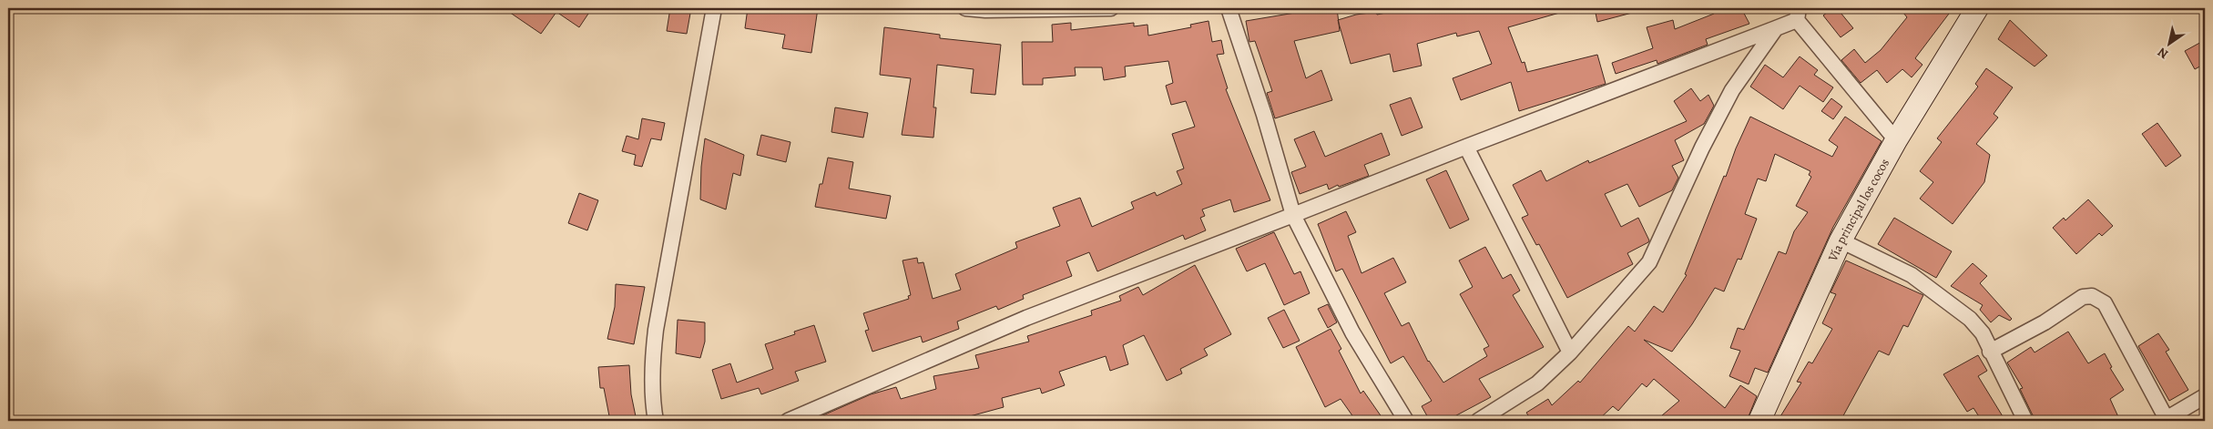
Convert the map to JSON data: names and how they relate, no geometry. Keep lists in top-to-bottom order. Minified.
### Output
{"streets":{"street":["Vía principal los cocos"]},"north":"bottom left"}
